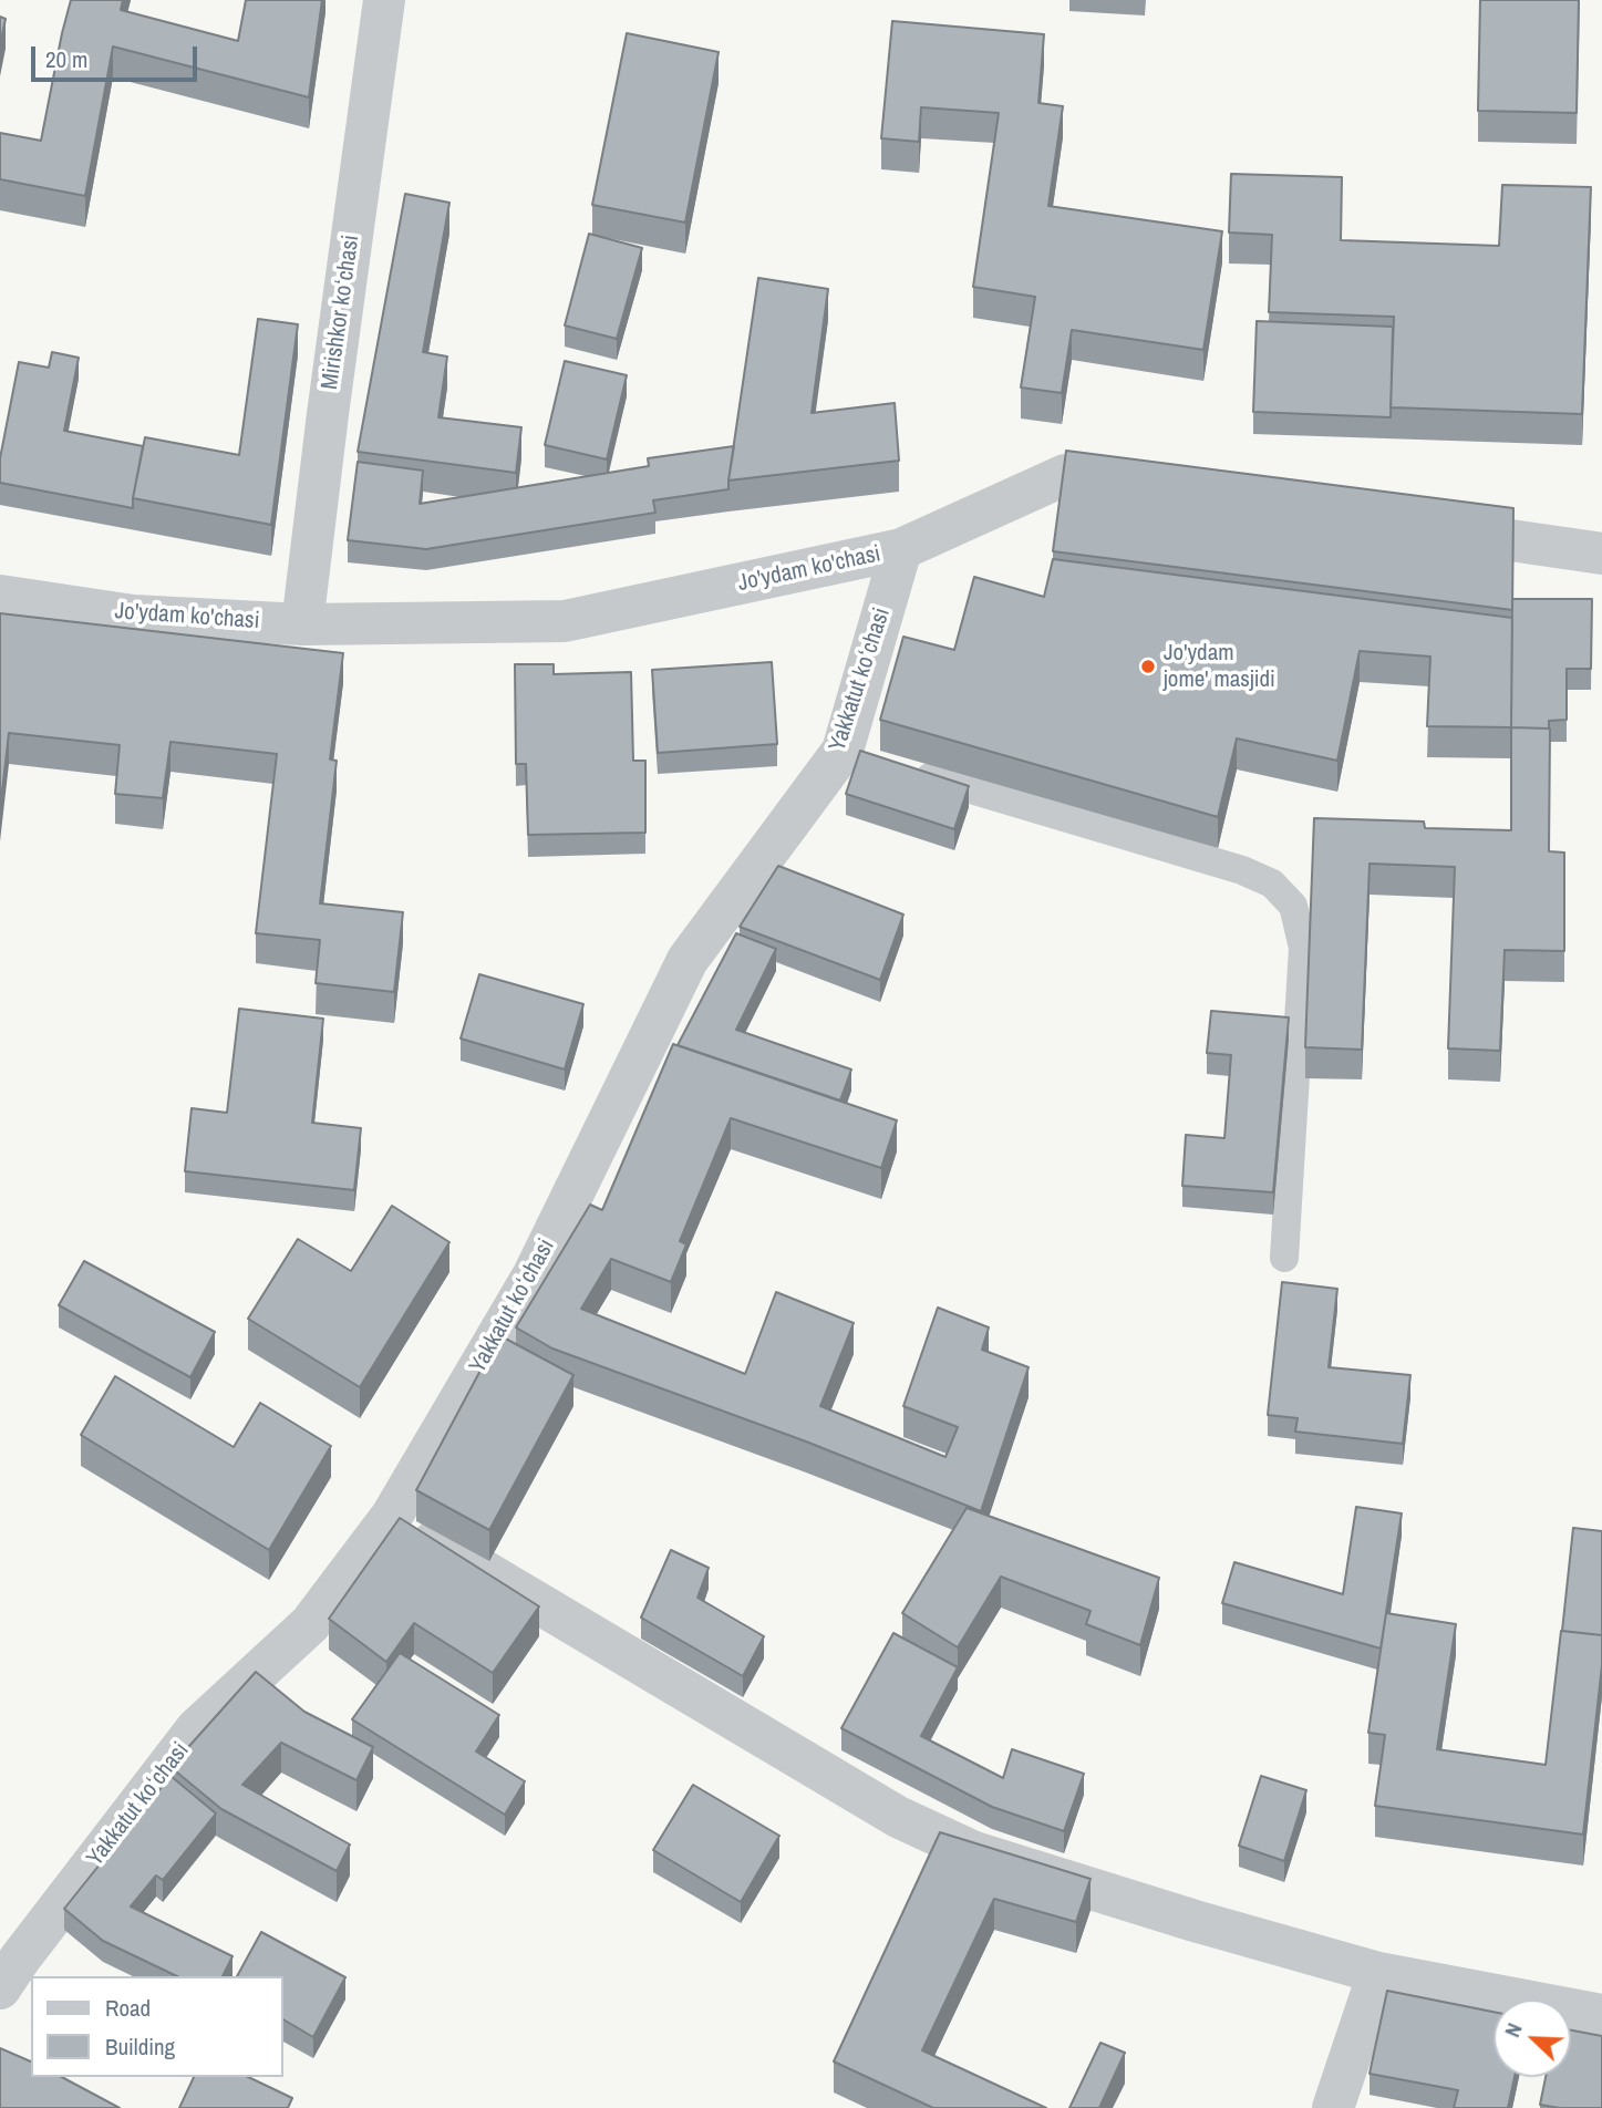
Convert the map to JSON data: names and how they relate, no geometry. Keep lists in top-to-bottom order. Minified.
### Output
{"streets":{"street":["Mirishkor koʻchasi","Jo'ydam ko'chasi","Yakkatut koʻchasi"]},"crossings":[["Mirishkor koʻchasi","Jo'ydam ko'chasi"],["Jo'ydam ko'chasi","Yakkatut koʻchasi"]],"places":["Jo'ydam jome' masjidi"],"legend":["Road","Building"],"scale_bar":"20 m","north":"top left"}
